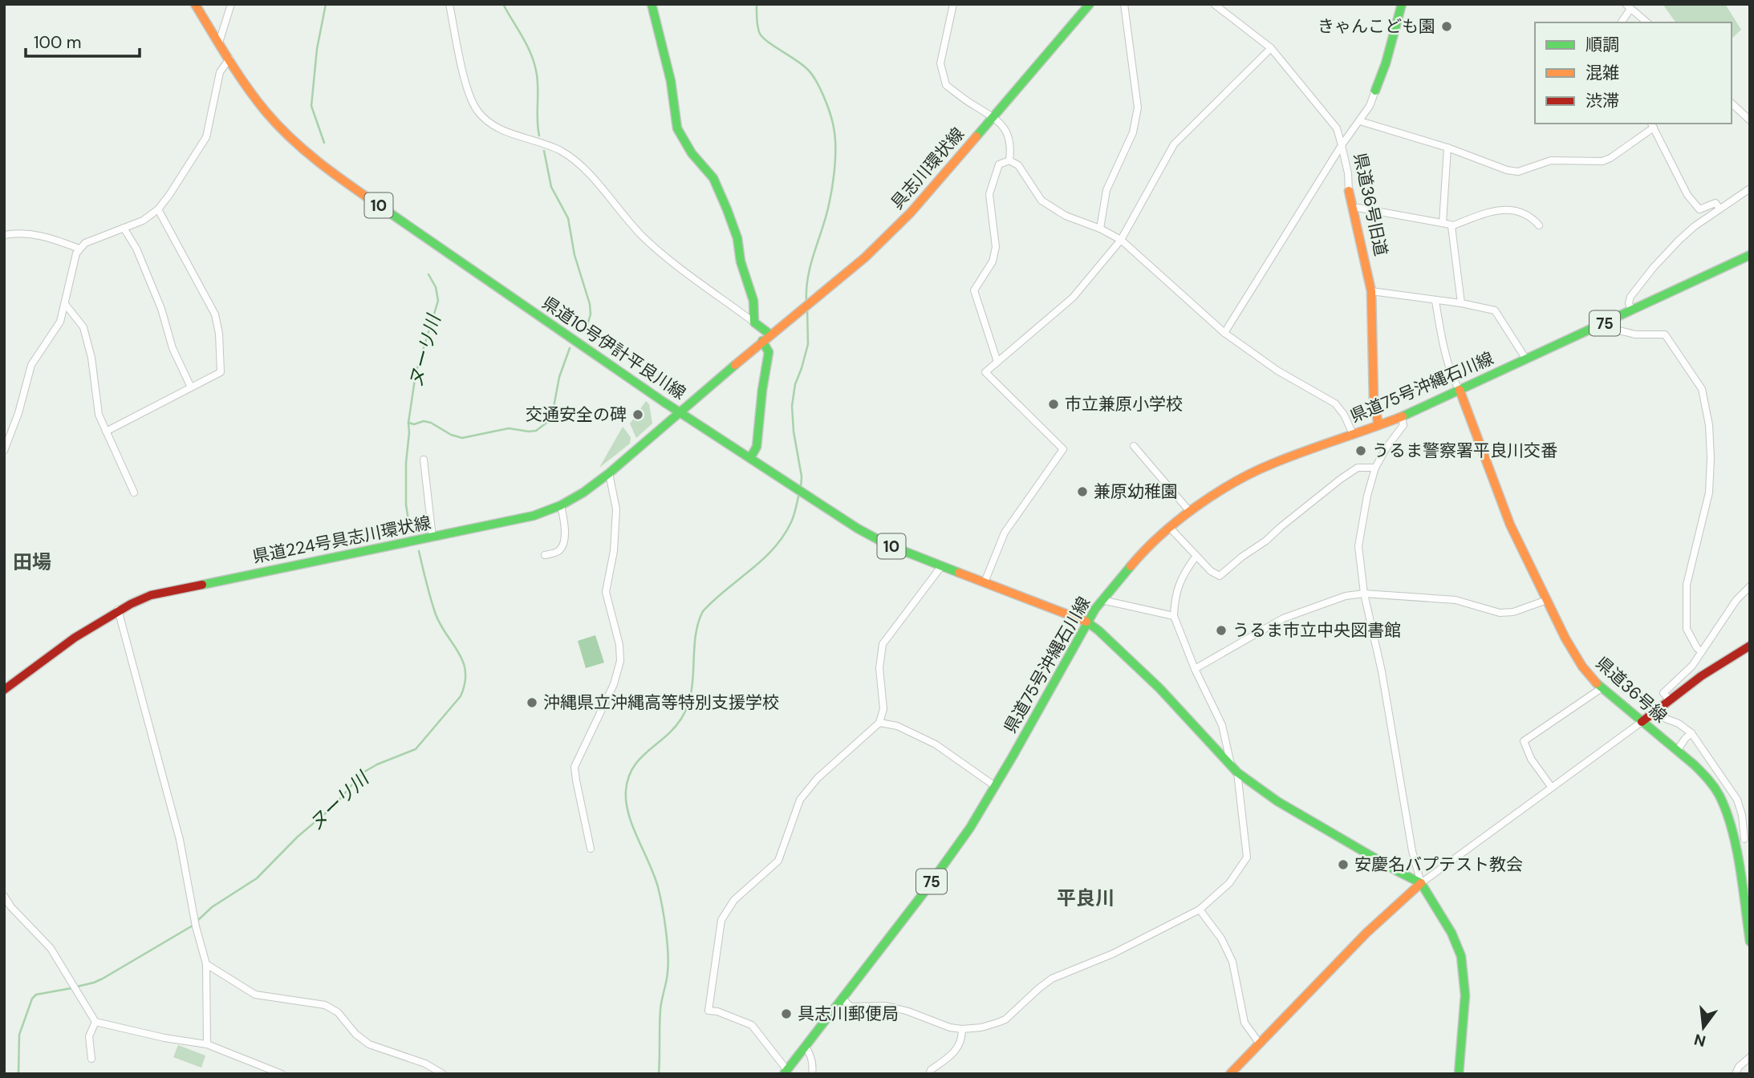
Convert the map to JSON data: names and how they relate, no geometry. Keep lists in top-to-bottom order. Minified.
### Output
{"streets":{"main road":["具志川環状線","県道36号旧道","10","75","県道10号伊計平良川線","県道75号沖縄石川線","県道224号具志川環状線","県道36号線"]},"crossings":[["具志川環状線","県道10号伊計平良川線"],["具志川環状線","県道224号具志川環状線"],["県道36号旧道","県道75号沖縄石川線"],["県道10号伊計平良川線","県道75号沖縄石川線"],["県道10号伊計平良川線","県道224号具志川環状線"],["県道75号沖縄石川線","県道36号線"]],"districts":["田場","平良川"],"water":["ヌーリ川"],"places":["きゃんこども園","市立兼原小学校","交通安全の碑","うるま警察署平良川交番","兼原幼稚園","うるま市立中央図書館","沖縄県立沖縄高等特別支援学校","安慶名バプテスト教会","具志川郵便局"],"legend":["順調","混雑","渋滞"],"scale_bar":"100 m","north":"bottom"}
